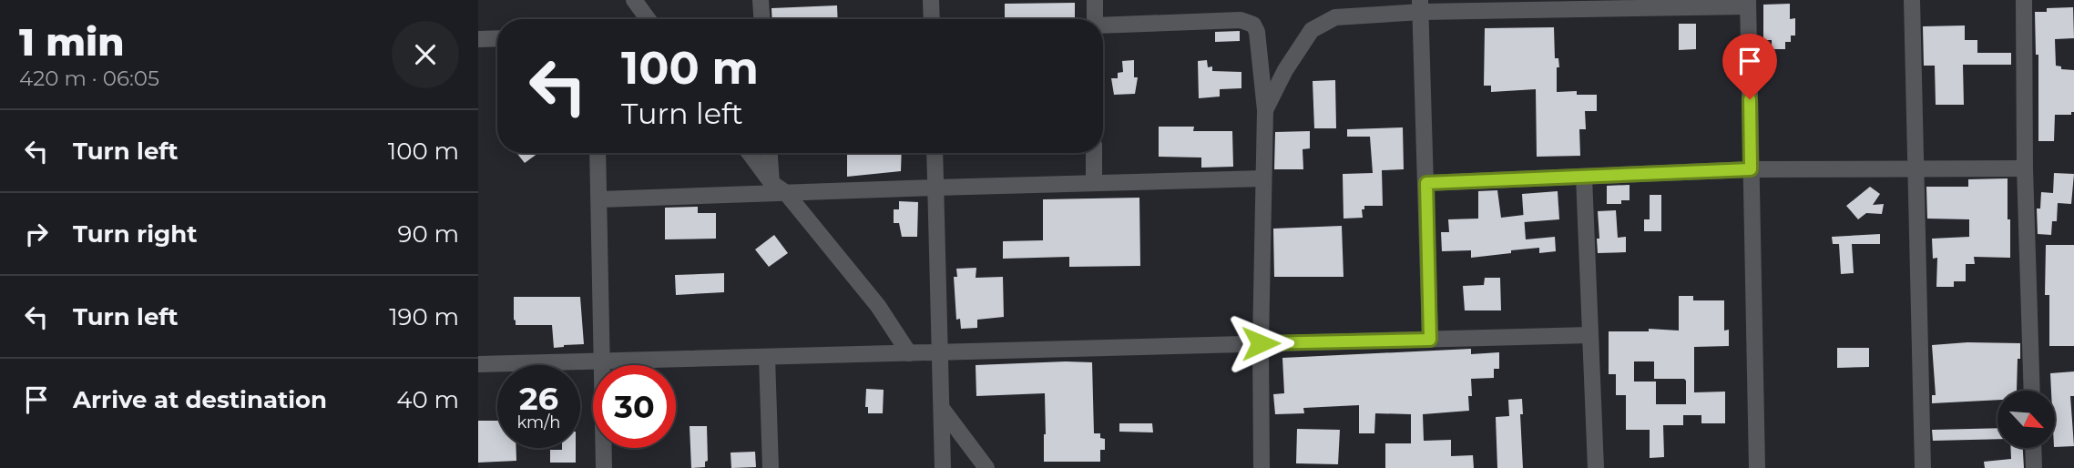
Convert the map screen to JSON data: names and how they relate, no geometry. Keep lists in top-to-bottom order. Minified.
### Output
{"north":"bottom right","page":{"heading":["1 min","420 m · 06:05"],"turn":["100 m","Turn left"],"list":[{"name":"Turn left","value":"100 m"},{"name":"Turn right","value":"90 m"},{"name":"Turn left","value":"190 m"},{"name":"Arrive at destination","value":"40 m"}],"speed":"26 km/h","limit":"30"}}
